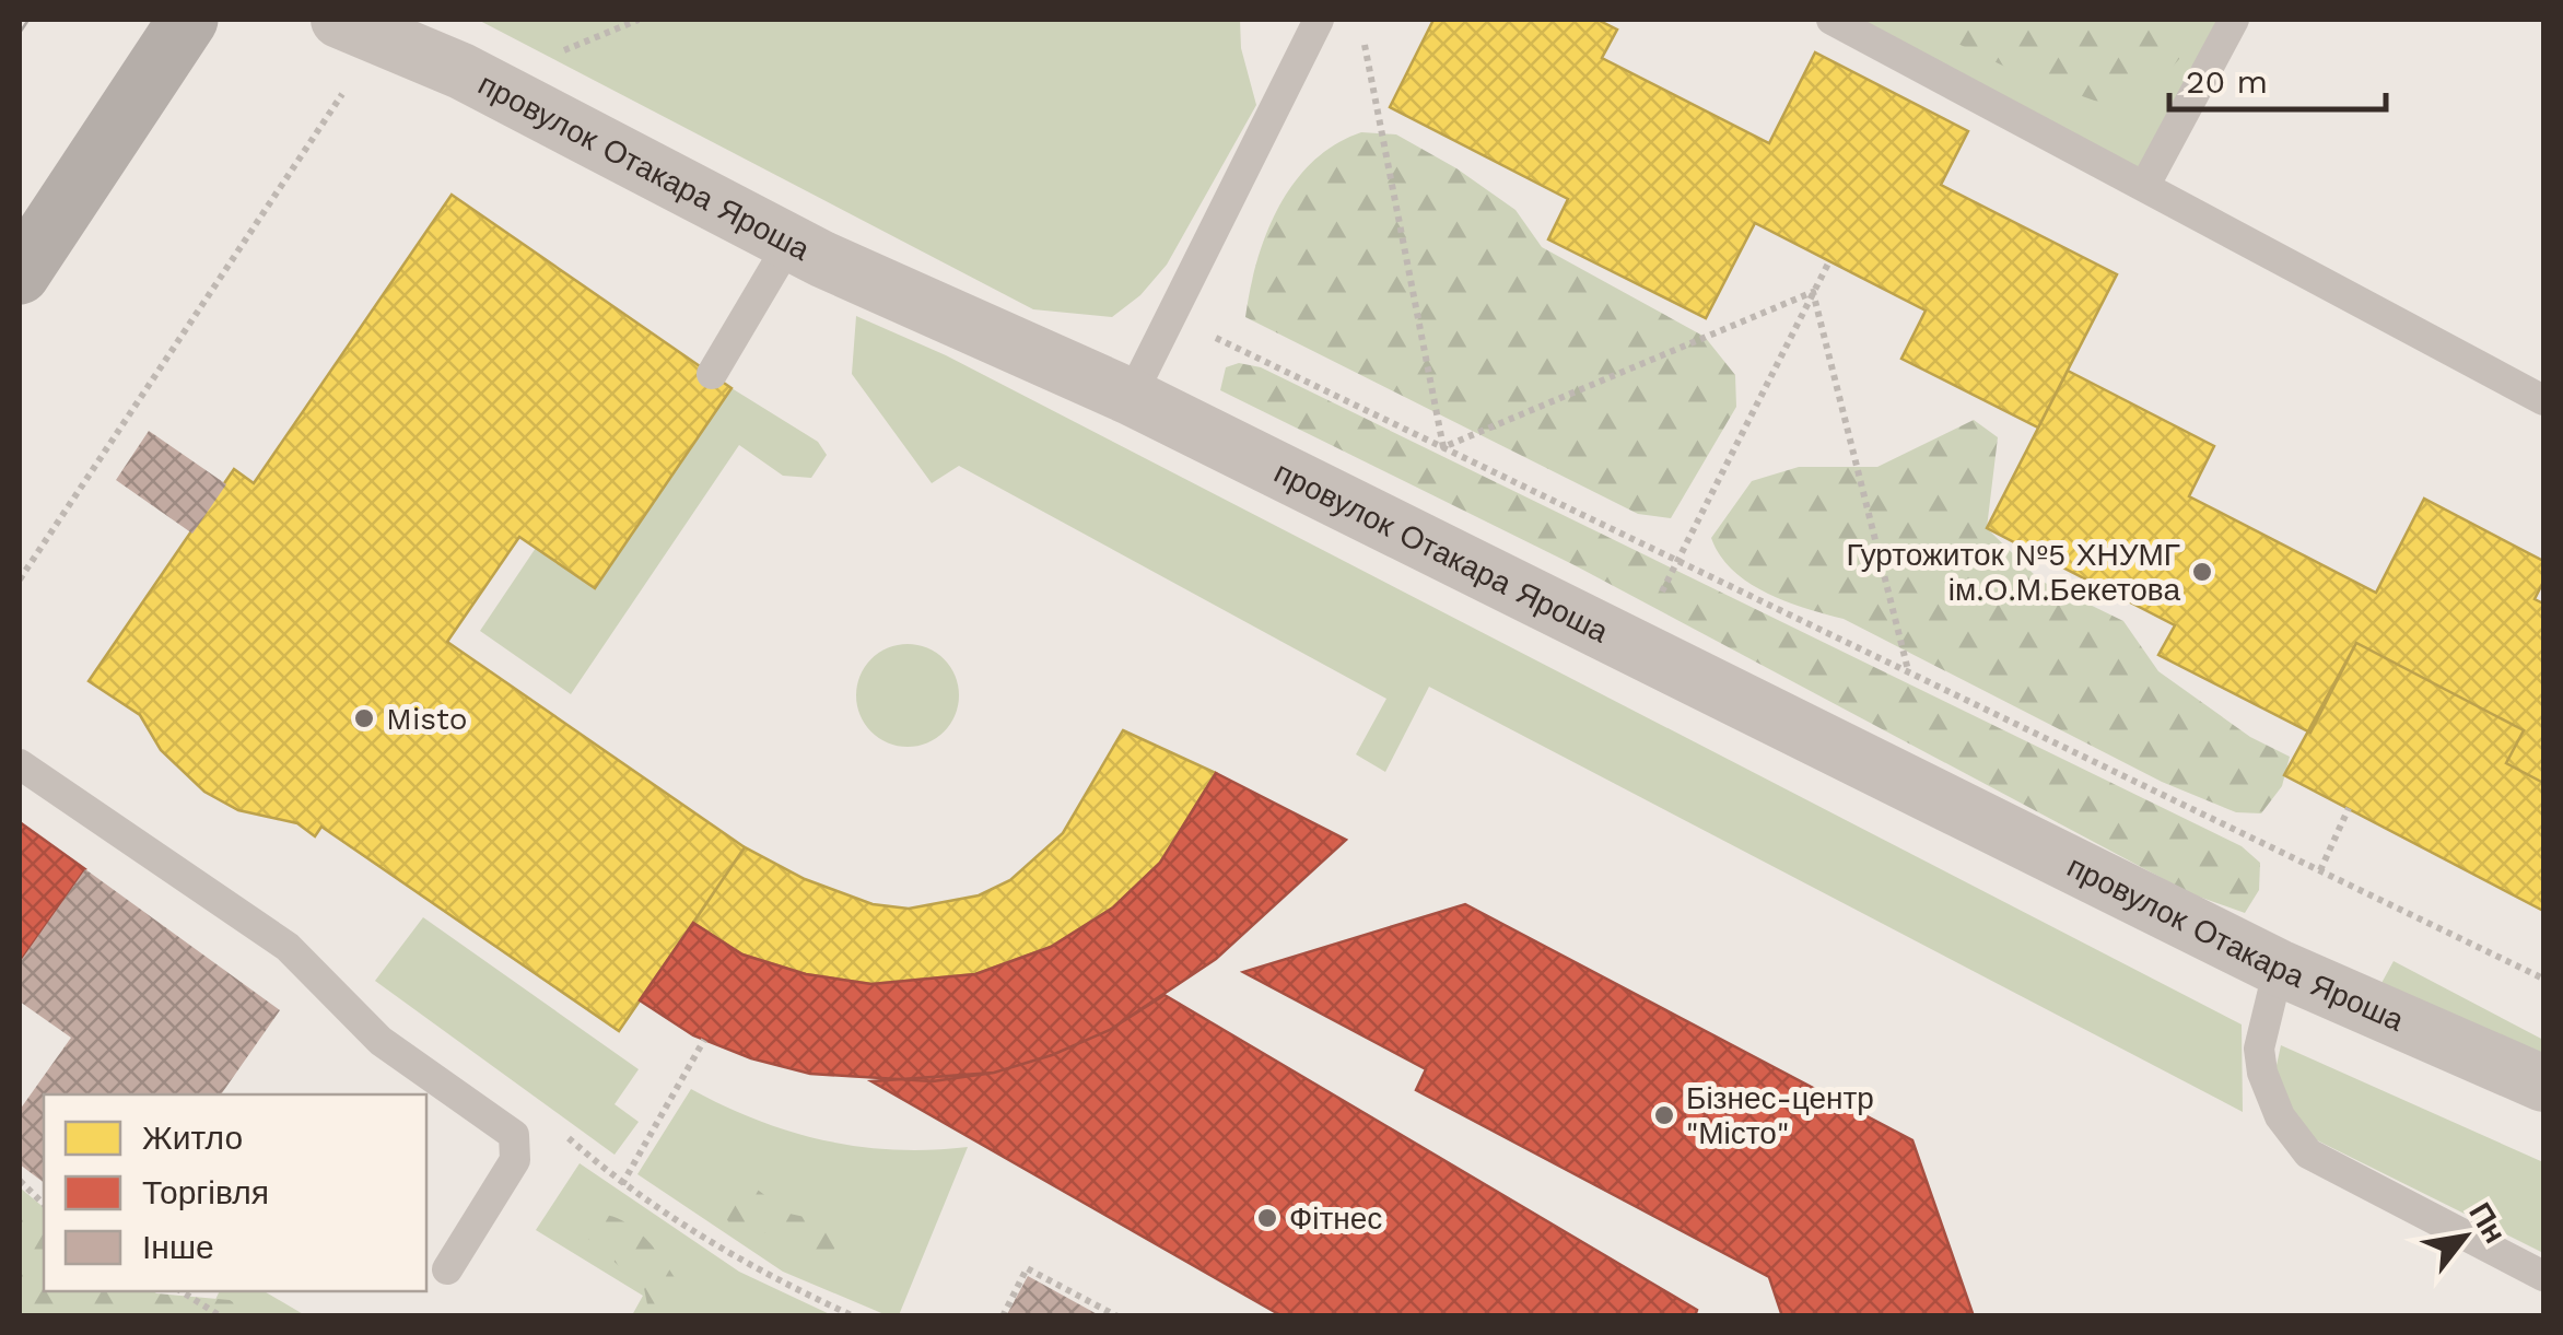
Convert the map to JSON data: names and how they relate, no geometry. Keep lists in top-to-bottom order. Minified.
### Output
{"streets":{"street":["провулок Отакара Яроша"]},"places":["Гуртожиток №5 ХНУМГ ім.О.М.Бекетова","Misto","Бізнес-центр \"Місто\"","Фітнес"],"legend":["Житло","Торгівля","Інше"],"scale_bar":"20 m","north":"top right"}
